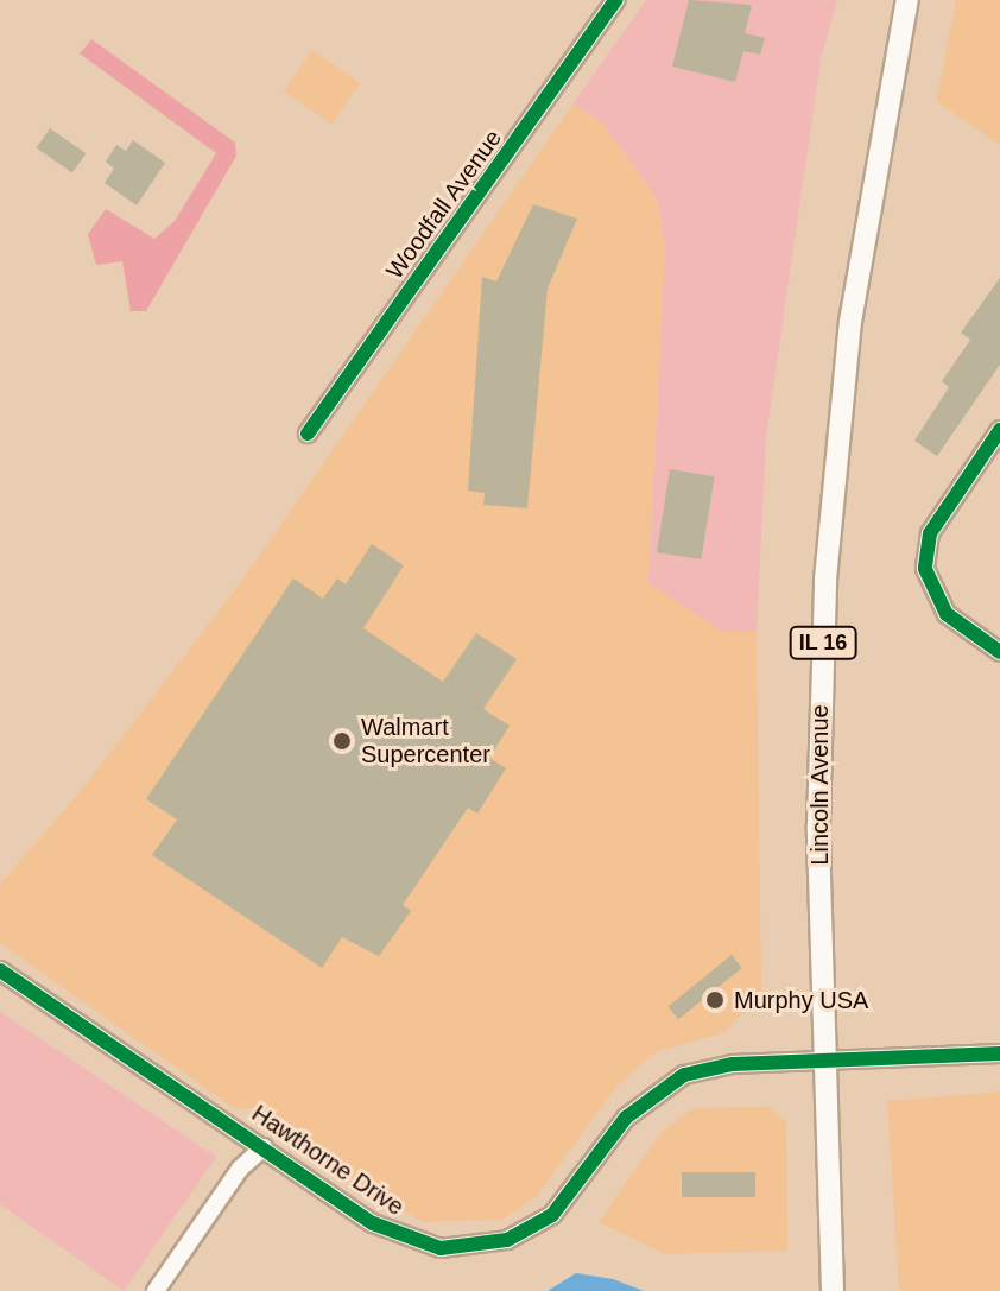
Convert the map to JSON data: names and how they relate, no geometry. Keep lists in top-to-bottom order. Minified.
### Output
{"streets":{"main road":["IL 16","Lincoln Avenue"],"street":["Woodfall Avenue","Hawthorne Drive"]},"crossings":[["Lincoln Avenue","Hawthorne Drive"]],"places":["Walmart Supercenter","Murphy USA"]}
